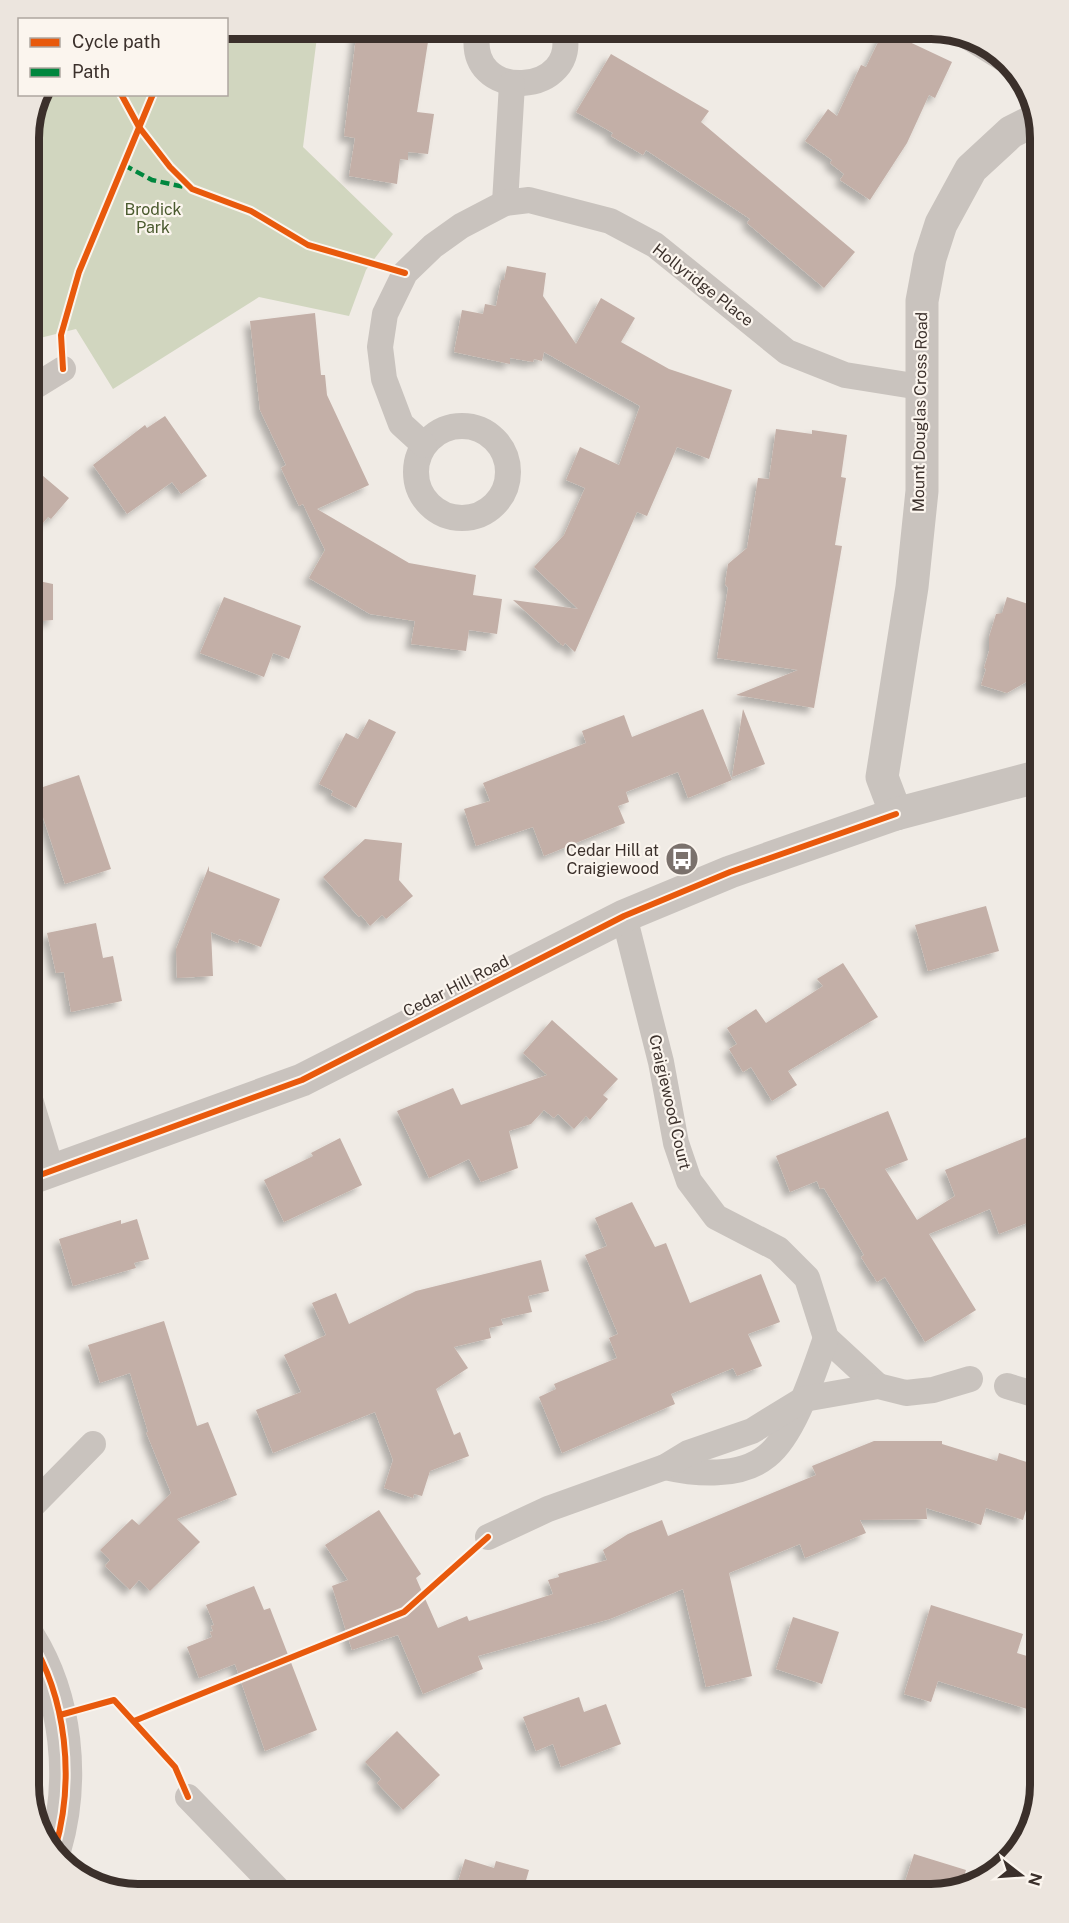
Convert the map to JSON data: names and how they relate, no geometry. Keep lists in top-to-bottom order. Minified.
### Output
{"streets":{"street":["Hollyridge Place","Mount Douglas Cross Road","Cedar Hill Road","Craigiewood Court"]},"crossings":[["Hollyridge Place","Mount Douglas Cross Road"],["Mount Douglas Cross Road","Cedar Hill Road"],["Cedar Hill Road","Craigiewood Court"]],"parks":["Brodick Park"],"places":{"bus stop":["Cedar Hill at Craigiewood"]},"legend":["Cycle path","Path"],"north":"right"}
